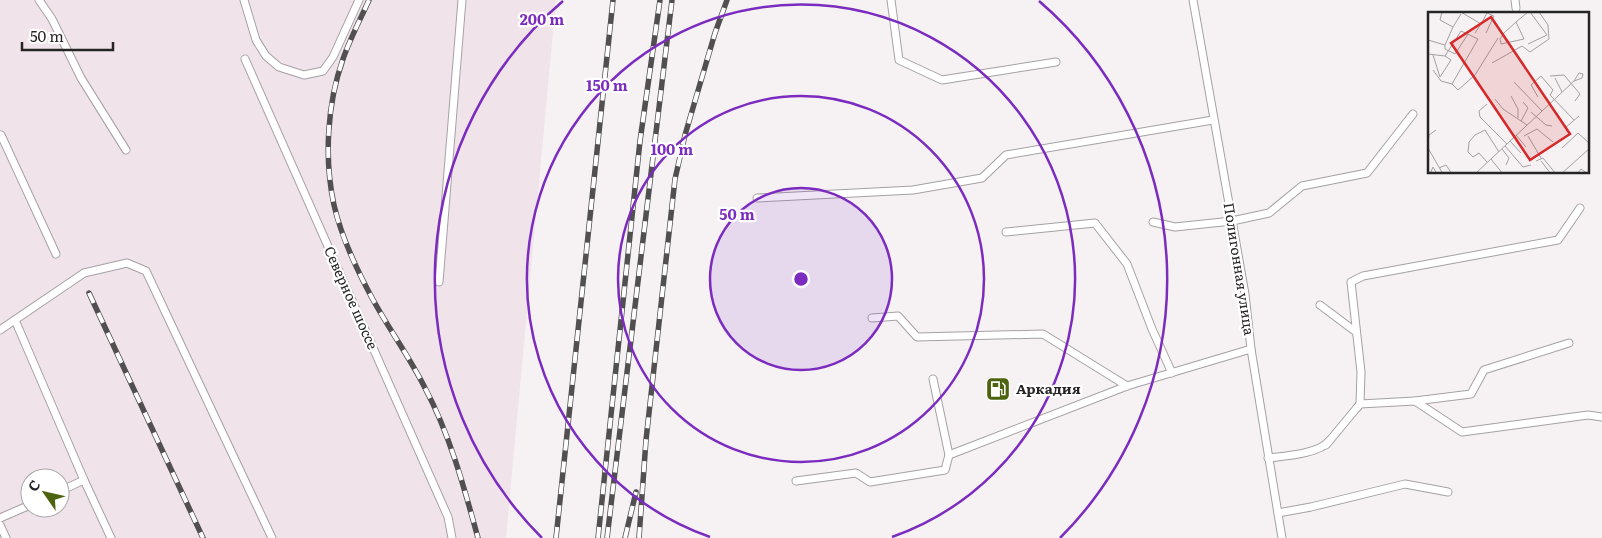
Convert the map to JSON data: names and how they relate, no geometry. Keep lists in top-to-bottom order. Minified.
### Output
{"streets":{"lane":["Полигонная улица","Северное шоссе"]},"places":{"fuel station":["Аркадия"]},"scale_bar":"50 m","north":"top left","rings":["200 m","150 m","100 m","50 m"]}
